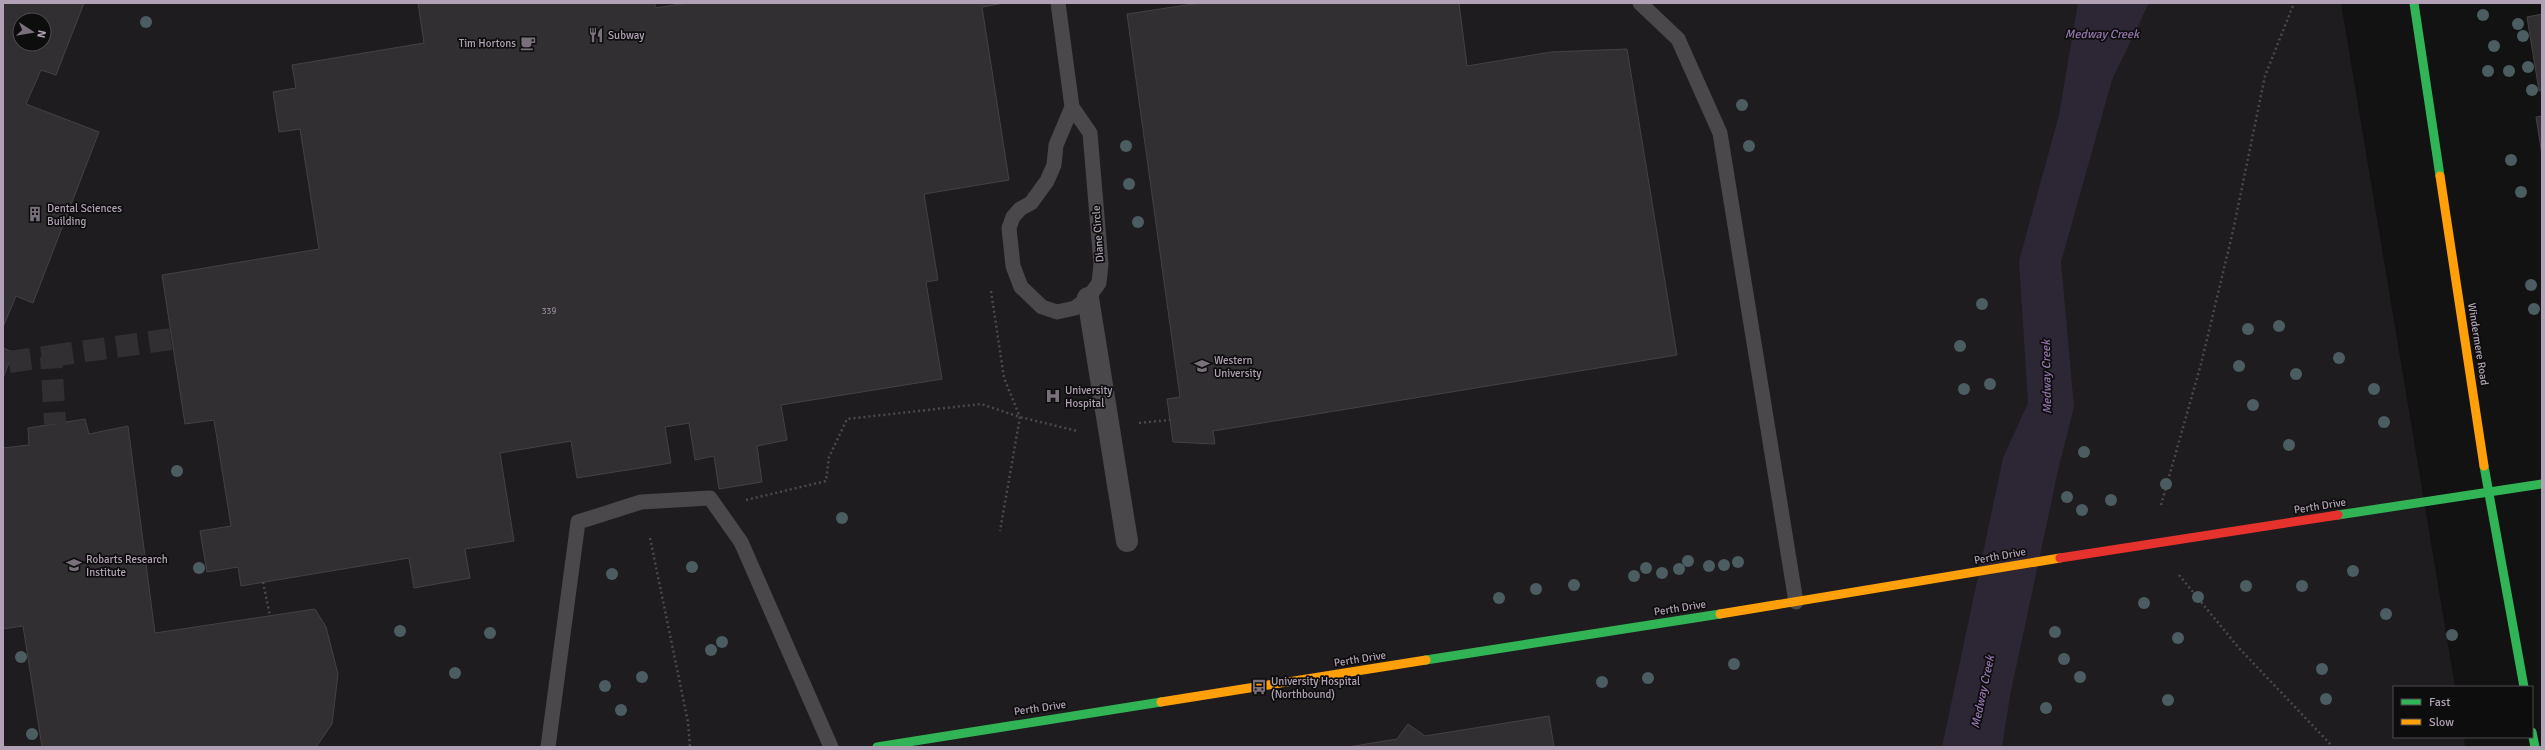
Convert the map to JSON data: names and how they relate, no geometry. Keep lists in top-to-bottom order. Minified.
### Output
{"streets":{"street":["Windermere Road","Perth Drive"],"lane":["Diane Circle"]},"crossings":[["Windermere Road","Perth Drive"]],"water":["Medway Creek"],"places":{"restaurant":["Subway"],"cafe":["Tim Hortons"],"building":["Dental Sciences Building"],"school or university":["Western University","Robarts Research Institute"],"hospital":["University Hospital"],"bus stop":["University Hospital (Northbound)"]},"house_numbers":["339"],"legend":["Fast","Slow"],"north":"right"}
